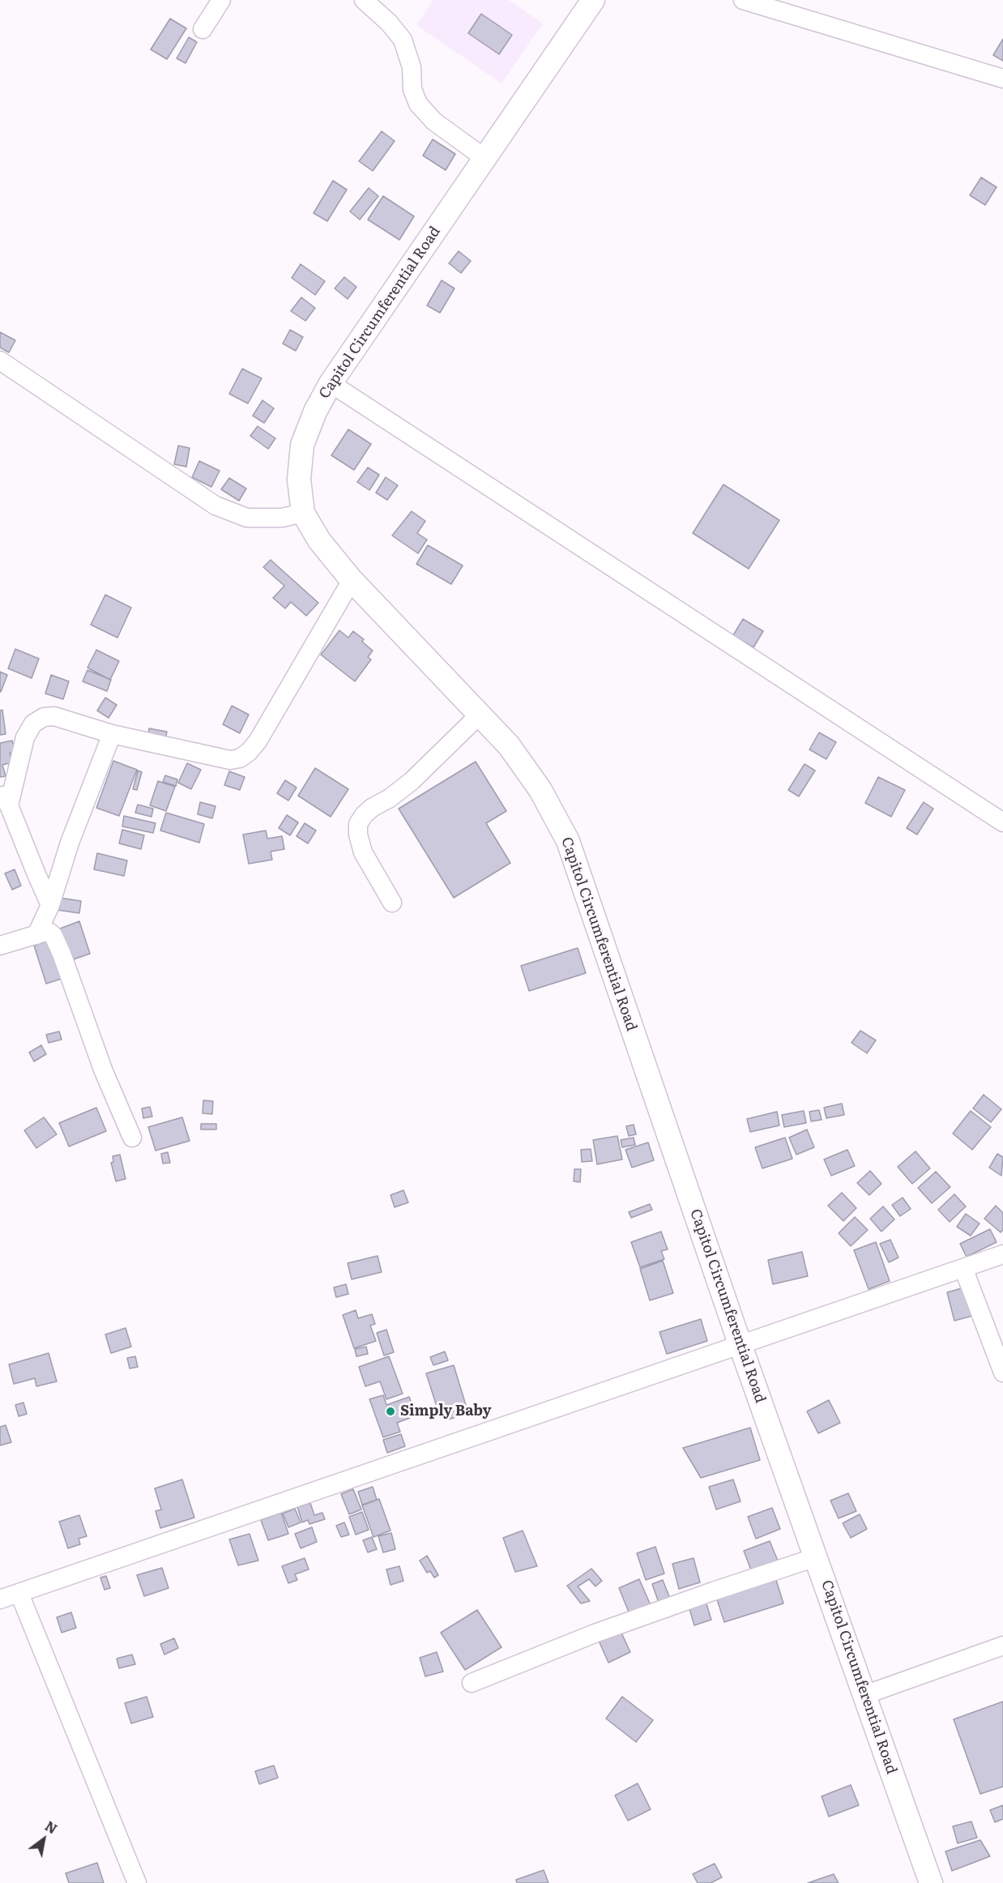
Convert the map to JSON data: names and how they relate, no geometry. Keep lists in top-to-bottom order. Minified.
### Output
{"streets":{"main road":["Capitol Circumferential Road"]},"places":["Simply Baby"],"north":"top right"}
